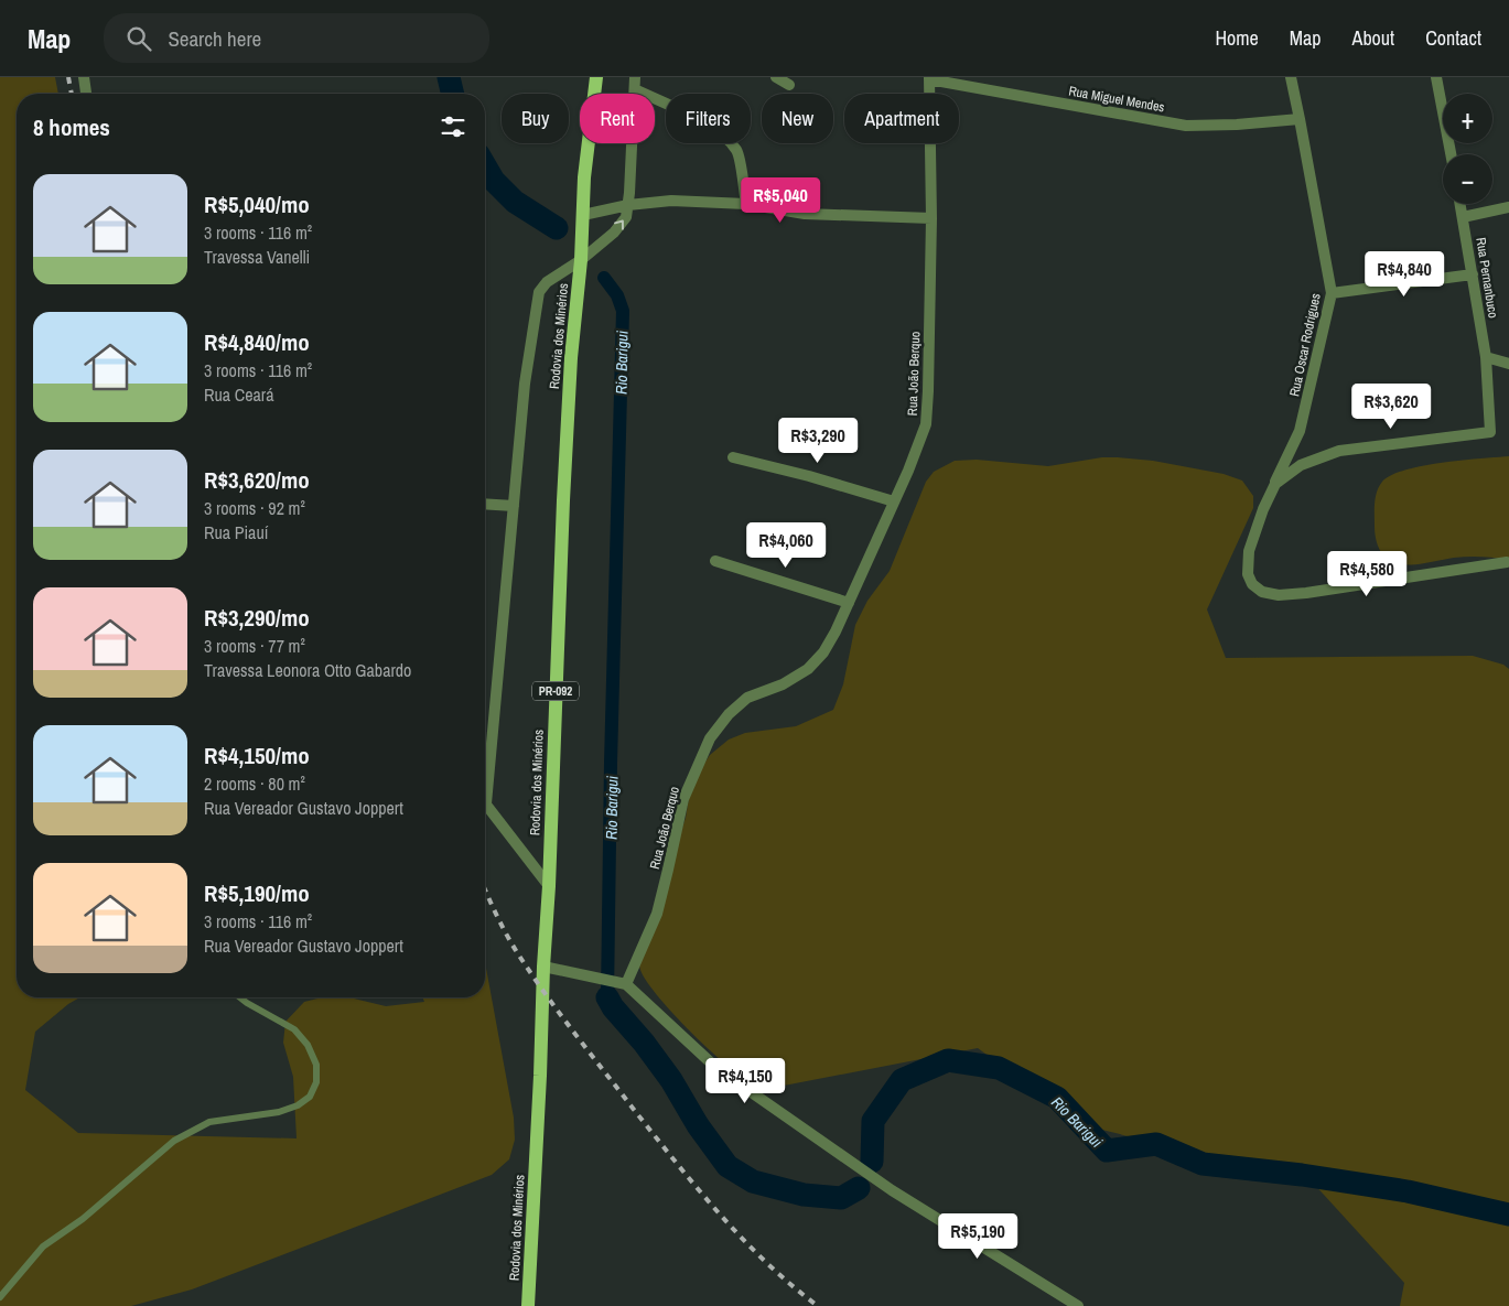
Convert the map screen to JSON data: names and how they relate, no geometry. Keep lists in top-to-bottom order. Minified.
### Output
{"streets":{"main road":["Rodovia dos Minérios","PR-092"],"street":["Rua Miguel Mendes","Rua Pernanbuco","Rua Oscar Rodrigues","Rua João Berquo"]},"crossings":[["Rua Miguel Mendes","Rua Oscar Rodrigues"],["Rua Miguel Mendes","Rua João Berquo"],["Rua Pernanbuco","Rua Oscar Rodrigues"]],"water":["Rio Barigui"],"page":{"header":"Map","search":"Search here","nav":["Home","Map","About","Contact"],"map_buttons":["+","−"],"chip":["Buy","Rent","Filters","New","Apartment"],"heading":"8 homes","list":[{"name":"R$5,040/mo","note":"3 rooms · 116 m² · Travessa Vanelli"},{"name":"R$4,840/mo","note":"3 rooms · 116 m² · Rua Ceará"},{"name":"R$3,620/mo","note":"3 rooms · 92 m² · Rua Piauí"},{"name":"R$3,290/mo","note":"3 rooms · 77 m² · Travessa Leonora Otto Gabardo"},{"name":"R$4,150/mo","note":"2 rooms · 80 m² · Rua Vereador Gustavo Joppert"},{"name":"R$5,190/mo","note":"3 rooms · 116 m² · Rua Vereador Gustavo Joppert"}],"price":["R$5,040","R$4,840","R$3,620","R$3,290","R$4,060","R$4,580","R$4,150","R$5,190"]}}
